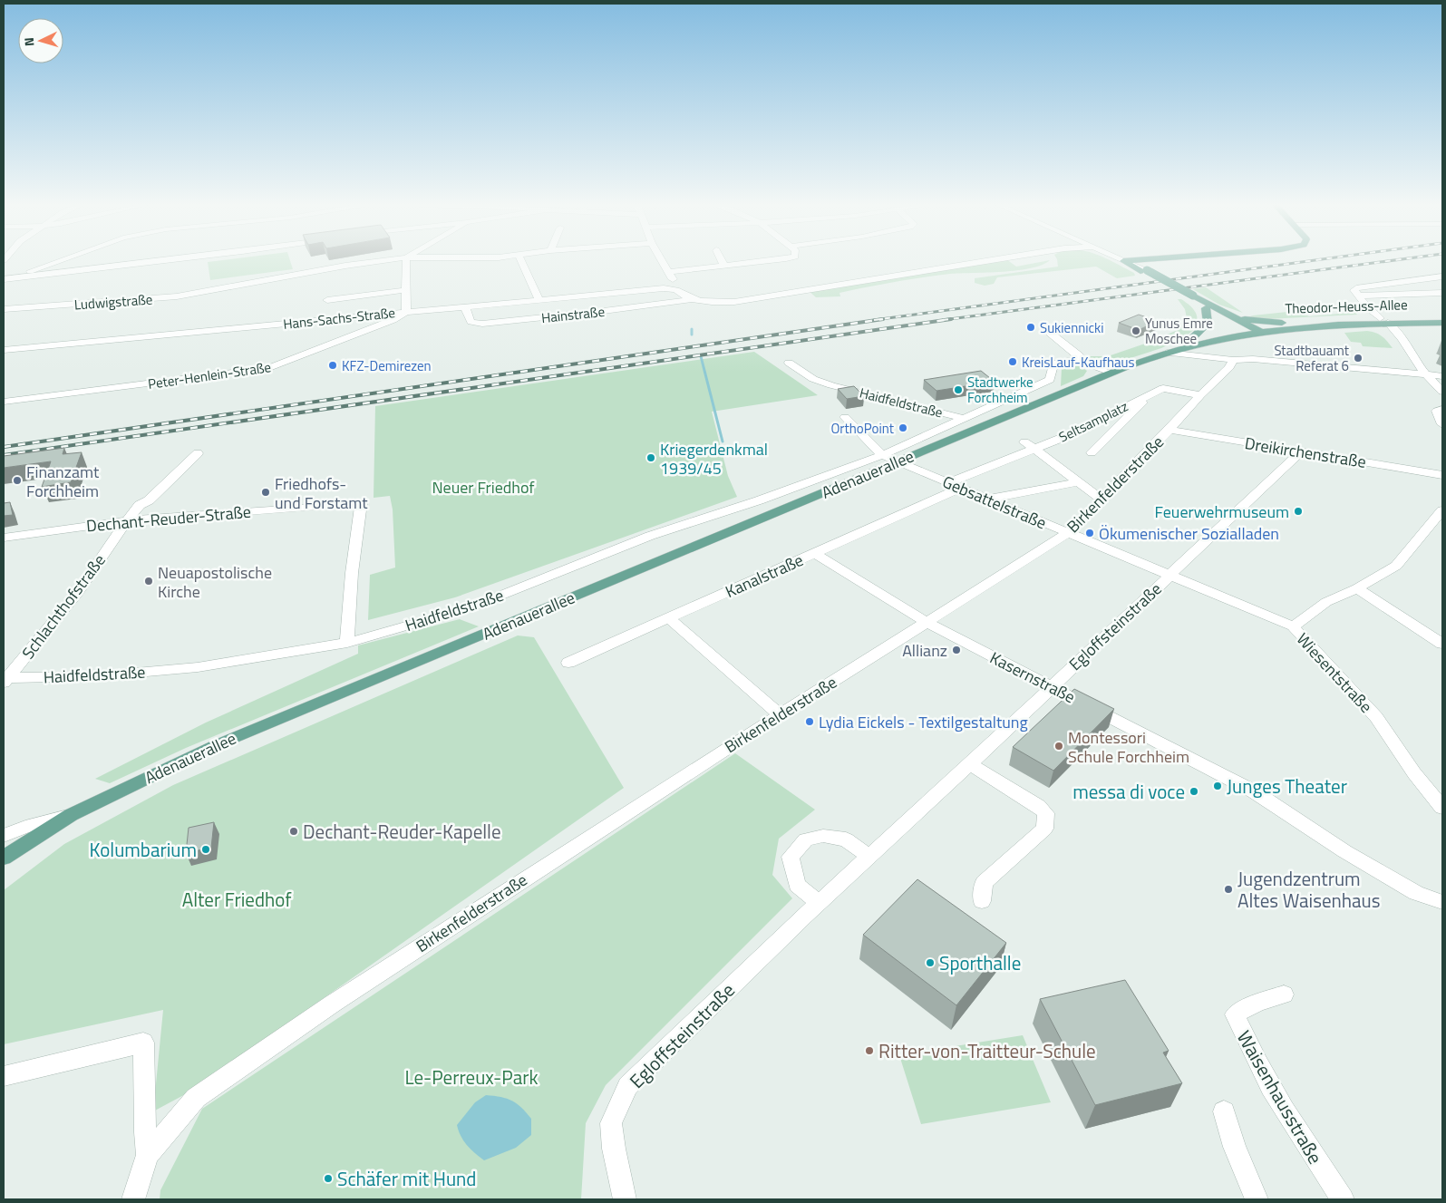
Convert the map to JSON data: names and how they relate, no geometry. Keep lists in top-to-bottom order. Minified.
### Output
{"streets":{"main road":["Theodor-Heuss-Allee","Adenauerallee"],"street":["Ludwigstraße","Hainstraße","Hans-Sachs-Straße","Peter-Henlein-Straße","Haidfeldstraße","Seltsamplatz","Dreikirchenstraße","Birkenfelderstraße","Gebsattelstraße","Dechant-Reuder-Straße","Kanalstraße","Schlachthofstraße","Egloffsteinstraße","Wiesentstraße","Kasernstraße","Waisenhausstraße"]},"crossings":[["Theodor-Heuss-Allee","Adenauerallee"],["Hainstraße","Hans-Sachs-Straße"],["Hans-Sachs-Straße","Peter-Henlein-Straße"],["Haidfeldstraße","Adenauerallee"],["Haidfeldstraße","Gebsattelstraße"],["Haidfeldstraße","Dechant-Reuder-Straße"],["Haidfeldstraße","Schlachthofstraße"],["Seltsamplatz","Birkenfelderstraße"],["Seltsamplatz","Gebsattelstraße"],["Seltsamplatz","Kanalstraße"],["Dreikirchenstraße","Birkenfelderstraße"],["Dreikirchenstraße","Egloffsteinstraße"],["Adenauerallee","Gebsattelstraße"],["Birkenfelderstraße","Gebsattelstraße"],["Birkenfelderstraße","Kasernstraße"],["Gebsattelstraße","Kanalstraße"],["Gebsattelstraße","Egloffsteinstraße"],["Gebsattelstraße","Wiesentstraße"],["Dechant-Reuder-Straße","Schlachthofstraße"],["Kanalstraße","Kasernstraße"],["Egloffsteinstraße","Kasernstraße"]],"parks":["Neuer Friedhof","Alter Friedhof","Le-Perreux-Park"],"places":["Sukiennicki","Yunus Emre Moschee","Stadtbauamt Referat 6","KreisLauf-Kaufhaus","KFZ-Demirezen","Stadtwerke Forchheim","OrthoPoint","Kriegerdenkmal 1939/45","Finanzamt Forchheim","Friedhofs- und Forstamt","Feuerwehrmuseum","Ökumenischer Sozialladen","Neuapostolische Kirche","Allianz","Lydia Eickels - Textilgestaltung","Montessori Schule Forchheim","Junges Theater","messa di voce","Dechant-Reuder-Kapelle","Kolumbarium","Jugendzentrum Altes Waisenhaus","Sporthalle","Ritter-von-Traitteur-Schule","Schäfer mit Hund"],"north":"left"}
